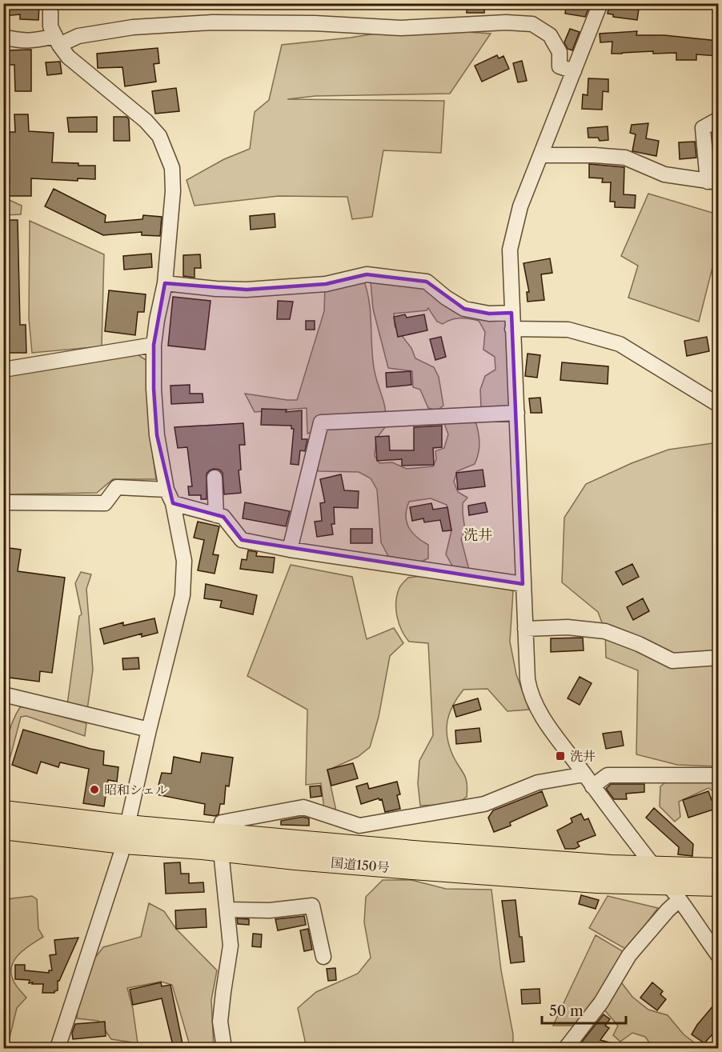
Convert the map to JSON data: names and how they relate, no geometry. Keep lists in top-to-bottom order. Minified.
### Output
{"streets":{"highway":["国道150号"]},"districts":["洗井"],"places":{"transit":["洗井"],"other":["昭和シェル"]},"scale_bar":"50 m"}
